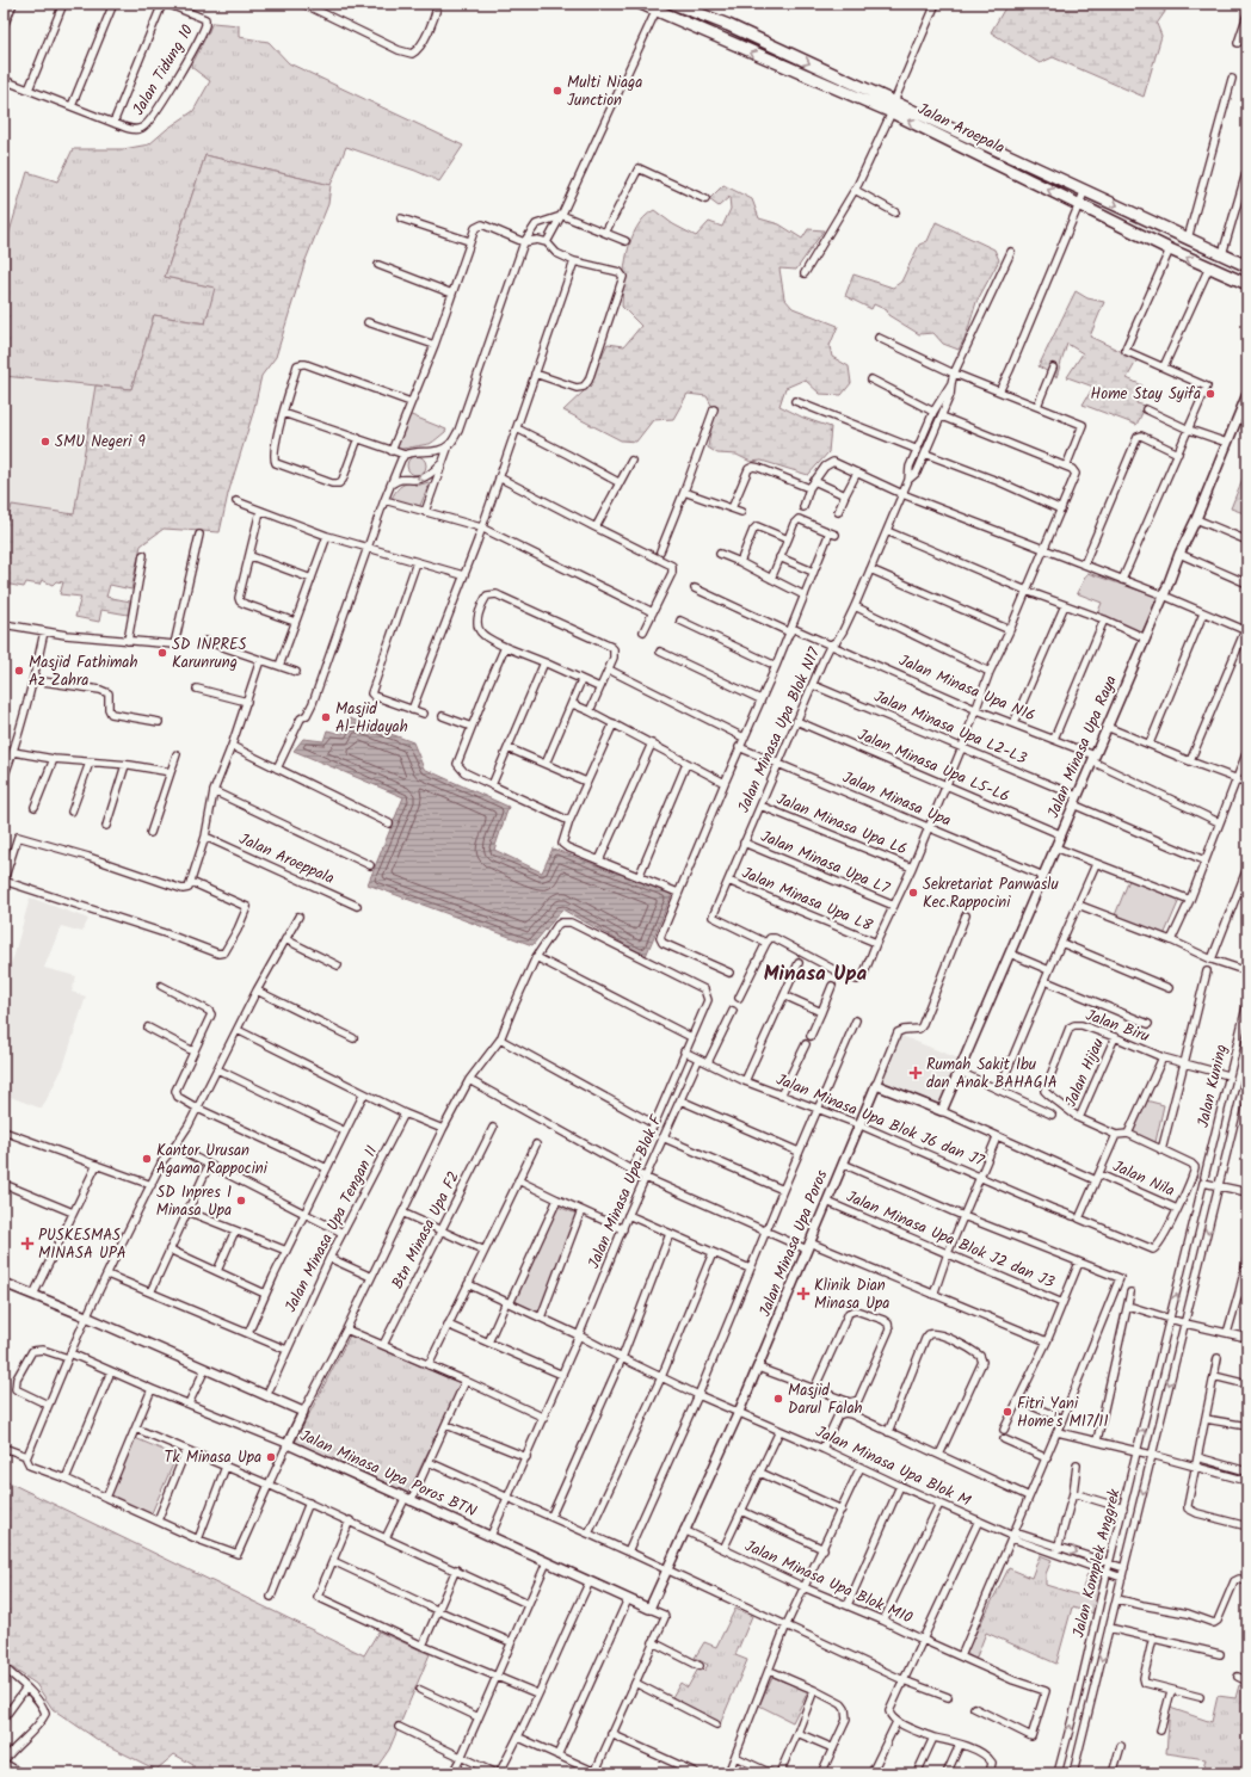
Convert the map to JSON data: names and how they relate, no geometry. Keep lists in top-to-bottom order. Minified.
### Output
{"streets":{"main road":["Jalan Aroepala"],"street":["Jalan Tidung 10","Jalan Minasa Upa N16","Jalan Minasa Upa L2-L3","Jalan Minasa Upa Blok N17","Jalan Minasa Upa Raya","Jalan Minasa Upa L5-L6","Jalan Minasa Upa","Jalan Minasa Upa L6","Jalan Aroeppala","Jalan Minasa Upa L7","Jalan Minasa Upa L8","Jalan Biru","Jalan Hijau","Jalan Kuning","Jalan Minasa Upa Blok J6 dan J7","Jalan Nila","Jalan Minasa Upa Blok F","Jalan Minasa Upa Tengan II","Btn Minasa Upa F2","Jalan Minasa Upa Blok J2 dan J3","Jalan Minasa Upa Poros","Jalan Minasa Upa Blok M","Jalan Minasa Upa Poros BTN","Jalan Komplek Anggrek","Jalan Minasa Upa Blok M10"]},"crossings":[["Jalan Minasa Upa N16","Jalan Minasa Upa Blok N17"],["Jalan Minasa Upa N16","Jalan Minasa Upa Raya"],["Jalan Minasa Upa L2-L3","Jalan Minasa Upa Blok N17"],["Jalan Minasa Upa L2-L3","Jalan Minasa Upa Raya"],["Jalan Minasa Upa Blok N17","Jalan Minasa Upa L5-L6"],["Jalan Minasa Upa Blok N17","Jalan Minasa Upa"],["Jalan Minasa Upa Blok N17","Jalan Minasa Upa L6"],["Jalan Minasa Upa Blok N17","Jalan Minasa Upa L7"],["Jalan Minasa Upa Blok N17","Jalan Minasa Upa L8"],["Jalan Minasa Upa Raya","Jalan Minasa Upa L5-L6"],["Jalan Minasa Upa Raya","Jalan Minasa Upa"],["Jalan Minasa Upa Raya","Jalan Nila"],["Jalan Biru","Jalan Hijau"],["Jalan Biru","Jalan Kuning"],["Jalan Kuning","Jalan Komplek Anggrek"],["Jalan Minasa Upa Blok J6 dan J7","Jalan Nila"],["Jalan Minasa Upa Blok J6 dan J7","Jalan Minasa Upa Blok F"],["Jalan Minasa Upa Blok J6 dan J7","Jalan Minasa Upa Poros"],["Jalan Minasa Upa Blok F","Jalan Minasa Upa Poros BTN"],["Jalan Minasa Upa Tengan II","Jalan Minasa Upa Poros BTN"],["Jalan Minasa Upa Blok J2 dan J3","Jalan Minasa Upa Poros"],["Jalan Minasa Upa Poros","Jalan Minasa Upa Blok M"]],"one_way":["Jalan Kuning"],"districts":["Minasa Upa"],"places":{"other":["Multi Niaga Junction","Home Stay Syifa","SMU Negeri 9","SD INPRES Karunrung","Masjid Fathimah Az Zahra","Masjid Al-Hidayah","Sekretariat Panwaslu Kec.Rappocini","Kantor Urusan Agama Rappocini","SD Inpres 1 Minasa Upa","Masjid Darul Falah","Fitri Yani Home's M17/11","Tk Minasa Upa"],"health":["Rumah Sakit Ibu dan Anak BAHAGIA","PUSKESMAS MINASA UPA","Klinik Dian Minasa Upa"]}}
